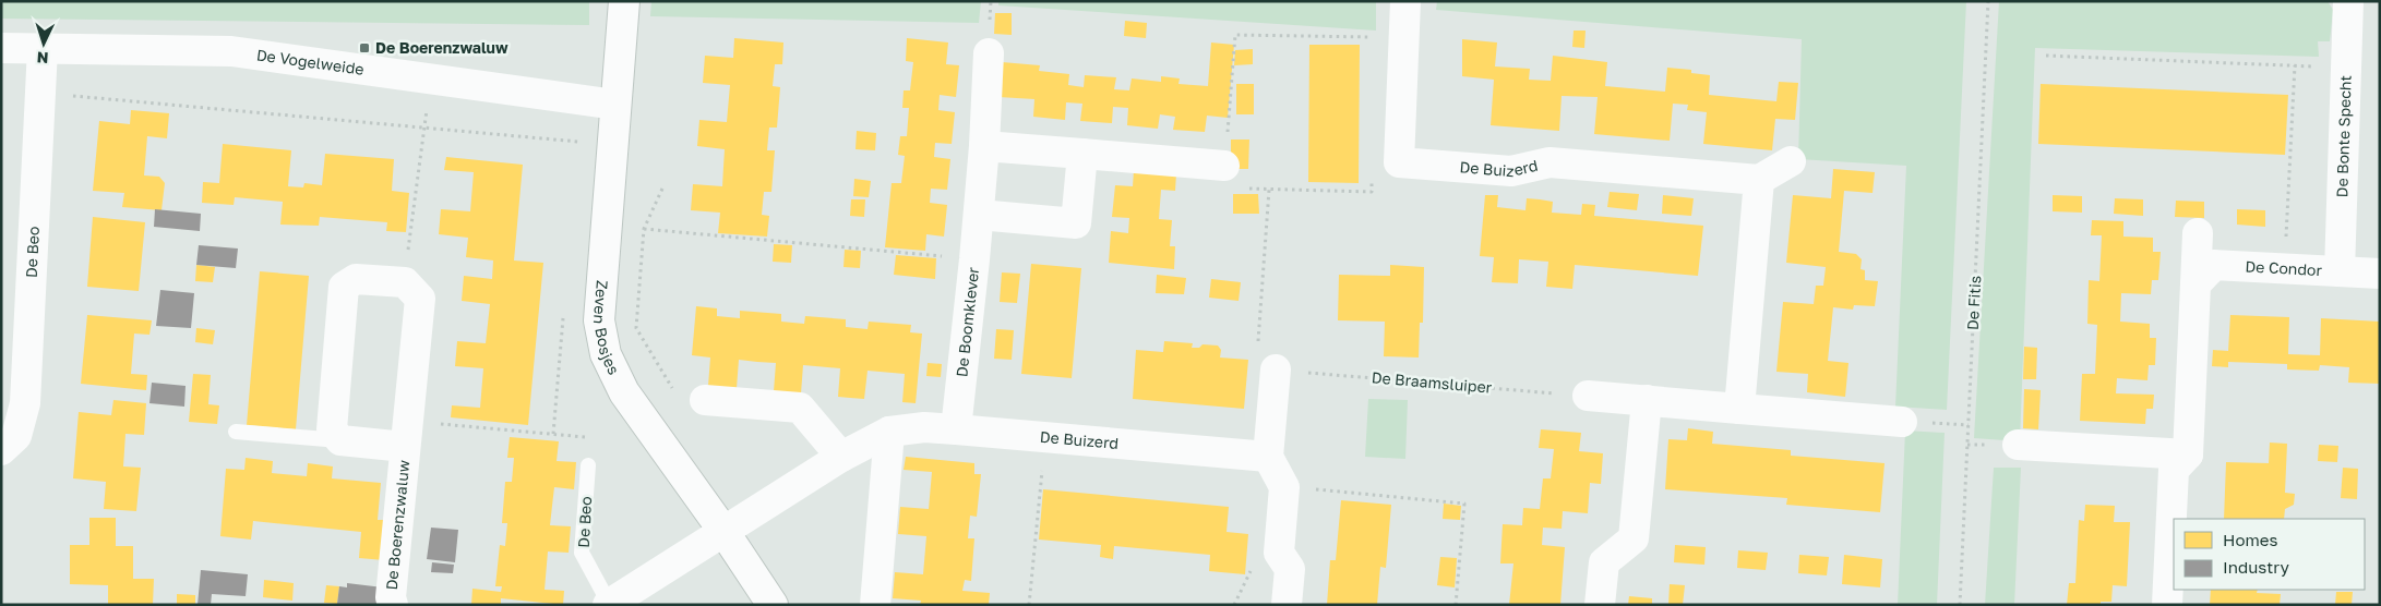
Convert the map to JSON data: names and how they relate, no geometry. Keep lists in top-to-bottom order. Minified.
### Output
{"streets":{"street":["De Vogelweide","De Bonte Specht","De Buizerd","De Beo","De Condor","De Boomklever","Zeven Bosjes","De Boerenzwaluw"],"path":["De Fitis","De Braamsluiper"]},"crossings":[["De Vogelweide","De Beo"],["De Vogelweide","Zeven Bosjes"],["De Bonte Specht","De Condor"],["De Buizerd","De Beo"],["De Buizerd","De Boomklever"],["De Buizerd","Zeven Bosjes"],["De Beo","Zeven Bosjes"]],"places":{"transit":["De Boerenzwaluw"]},"legend":["Homes","Industry"],"north":"bottom"}
